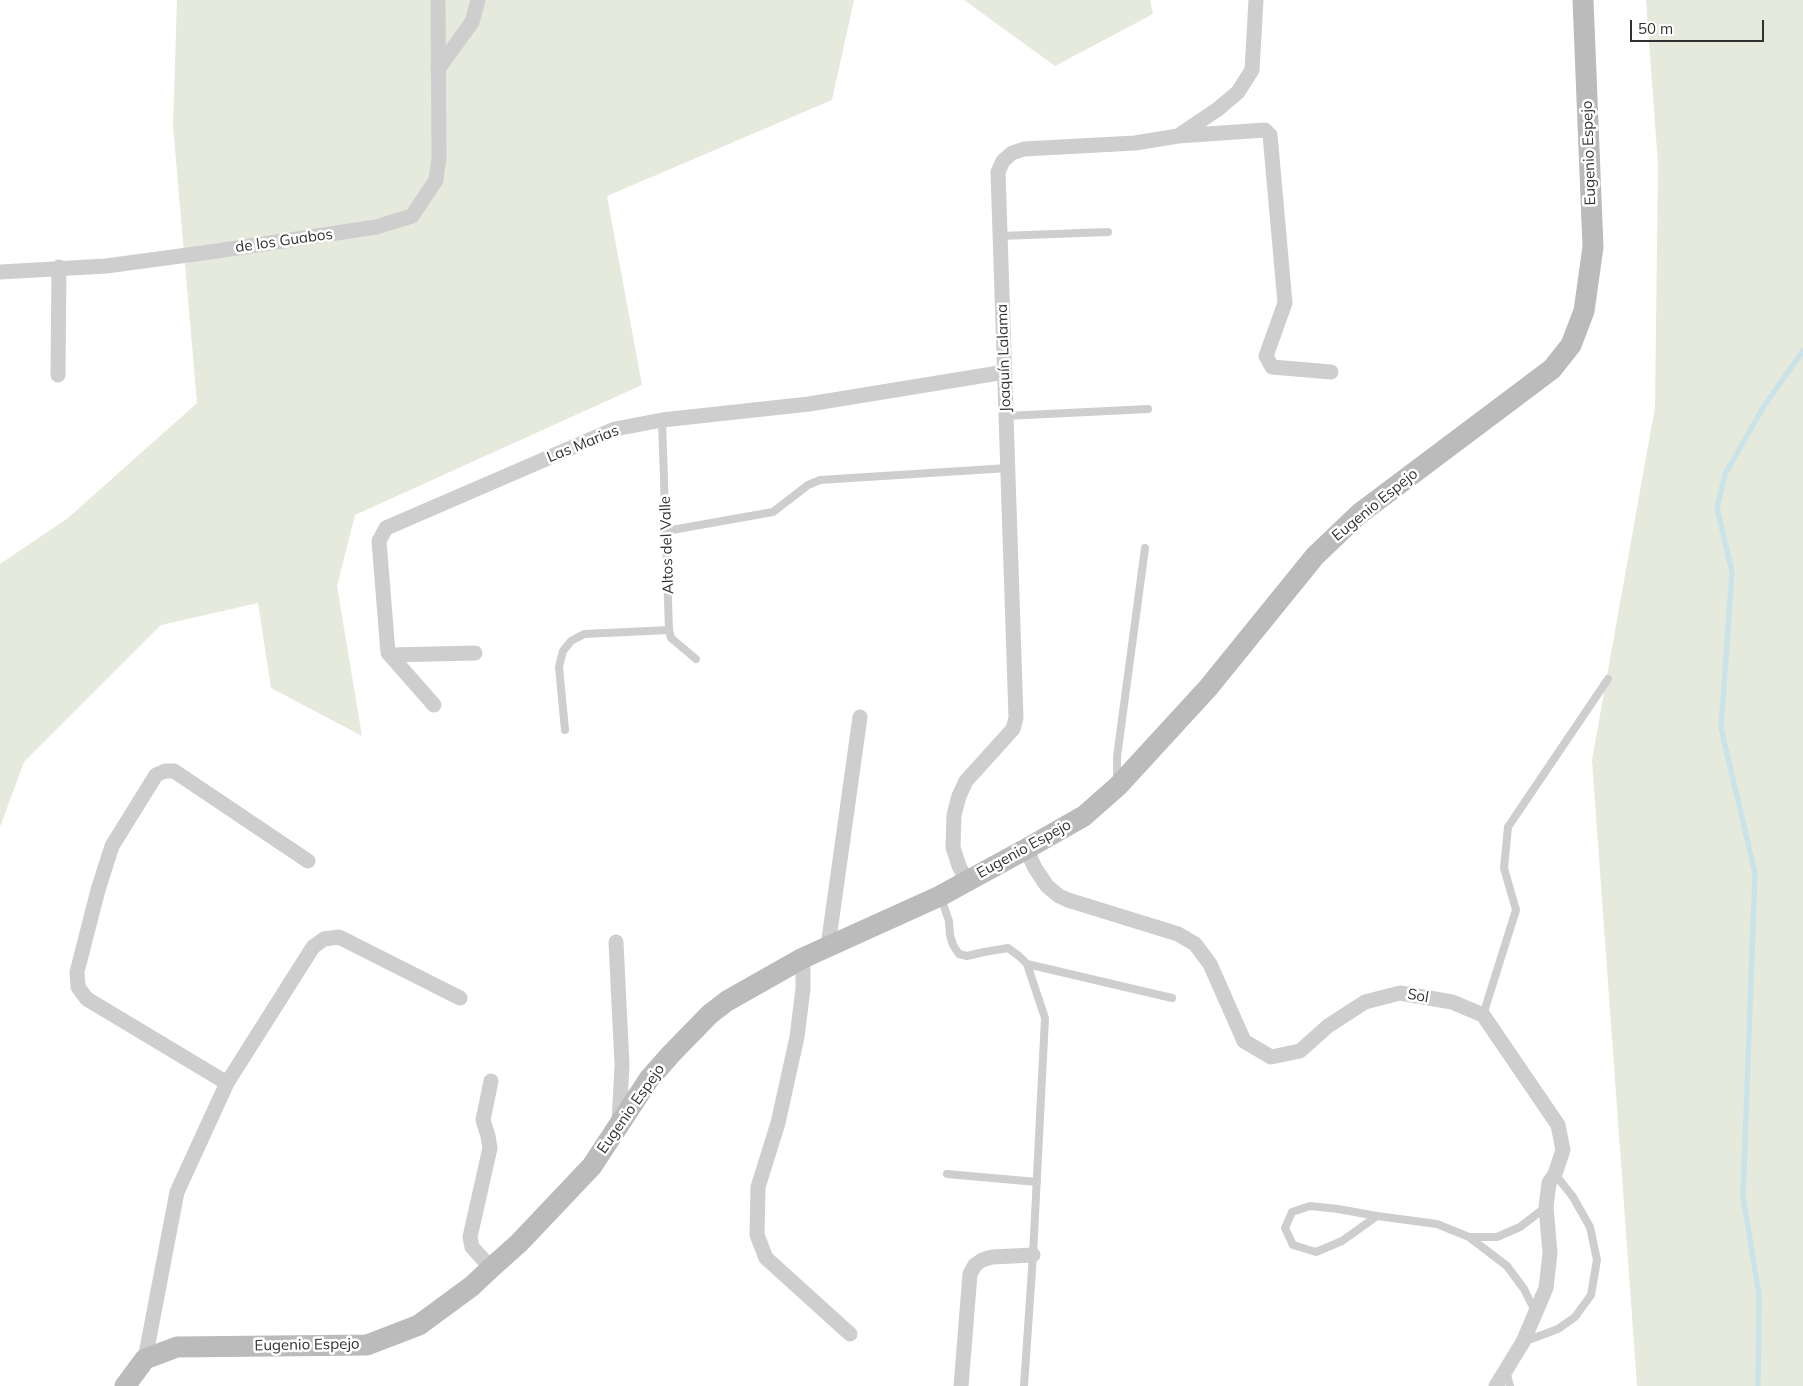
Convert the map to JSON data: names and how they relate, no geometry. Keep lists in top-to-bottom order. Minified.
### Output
{"streets":{"street":["Eugenio Espejo","de los Guabos","Joaquín Lalama","Las Marias","Sol"],"lane":["Altos del Valle"]},"crossings":[["Eugenio Espejo","Joaquín Lalama"],["Eugenio Espejo","Sol"],["Joaquín Lalama","Las Marias"],["Las Marias","Altos del Valle"]],"scale_bar":"50 m"}
